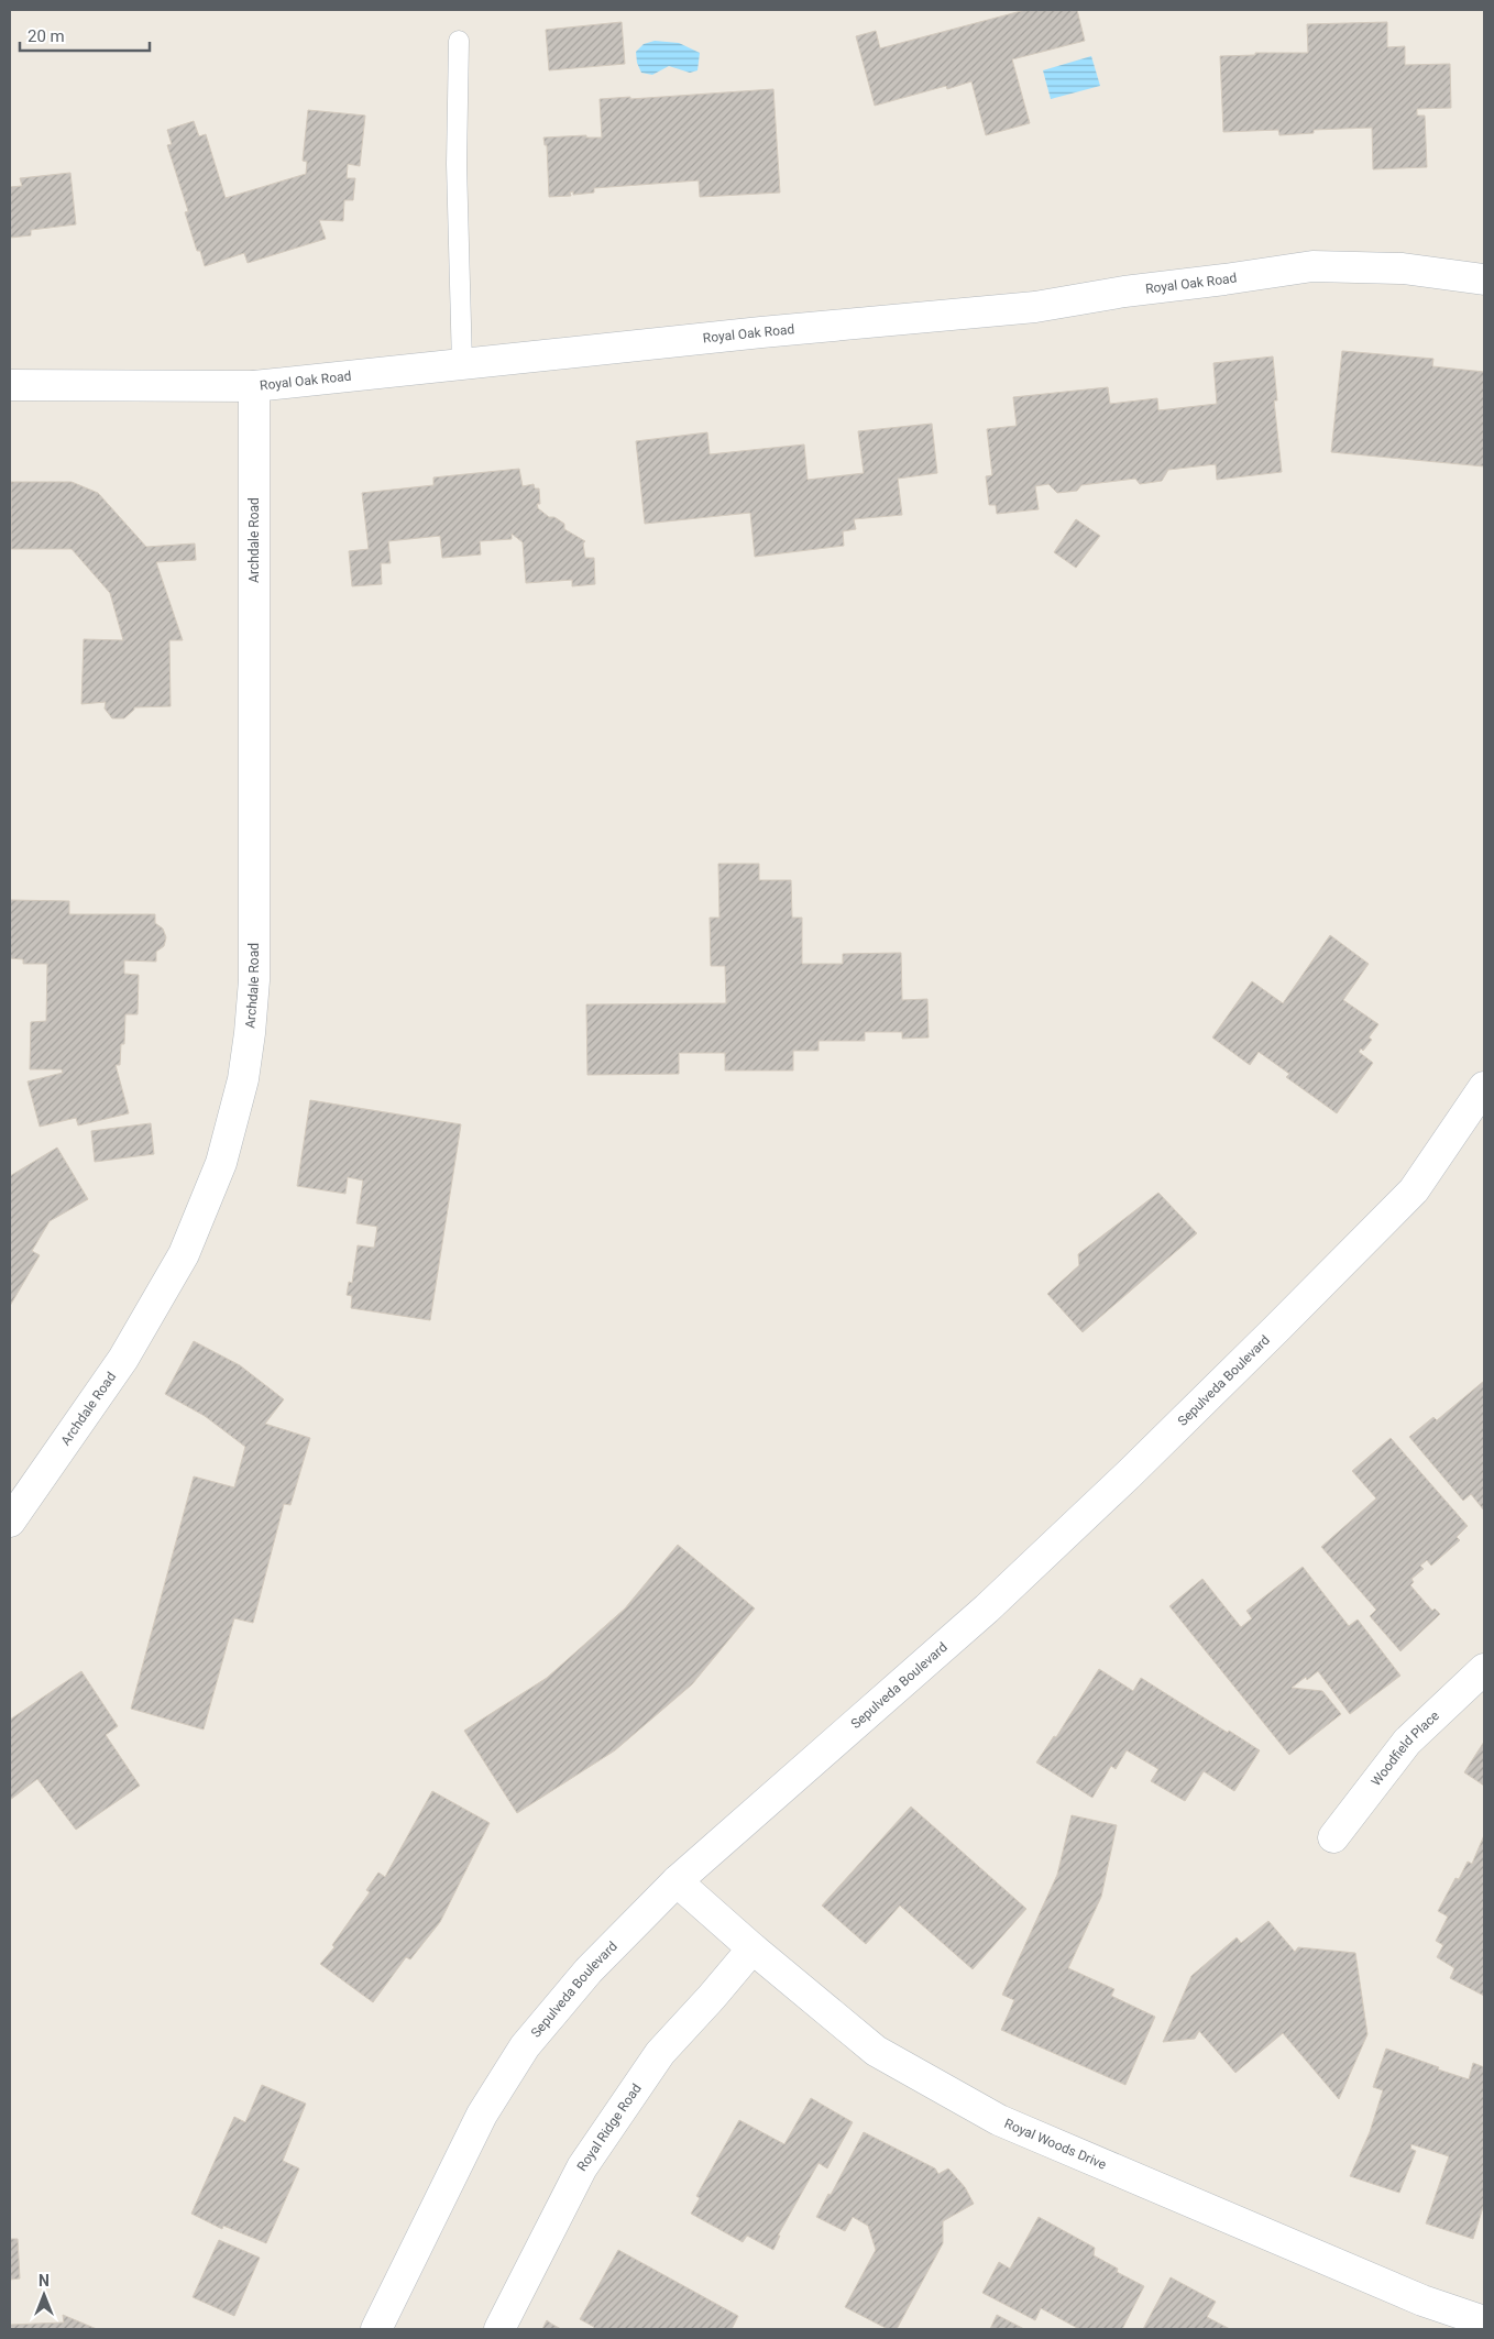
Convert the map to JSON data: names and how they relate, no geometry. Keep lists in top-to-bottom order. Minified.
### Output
{"streets":{"street":["Royal Oak Road","Archdale Road","Sepulveda Boulevard","Woodfield Place","Royal Ridge Road","Royal Woods Drive"]},"crossings":[["Royal Oak Road","Archdale Road"],["Sepulveda Boulevard","Royal Woods Drive"],["Royal Ridge Road","Royal Woods Drive"]],"scale_bar":"20 m","north":"top"}
